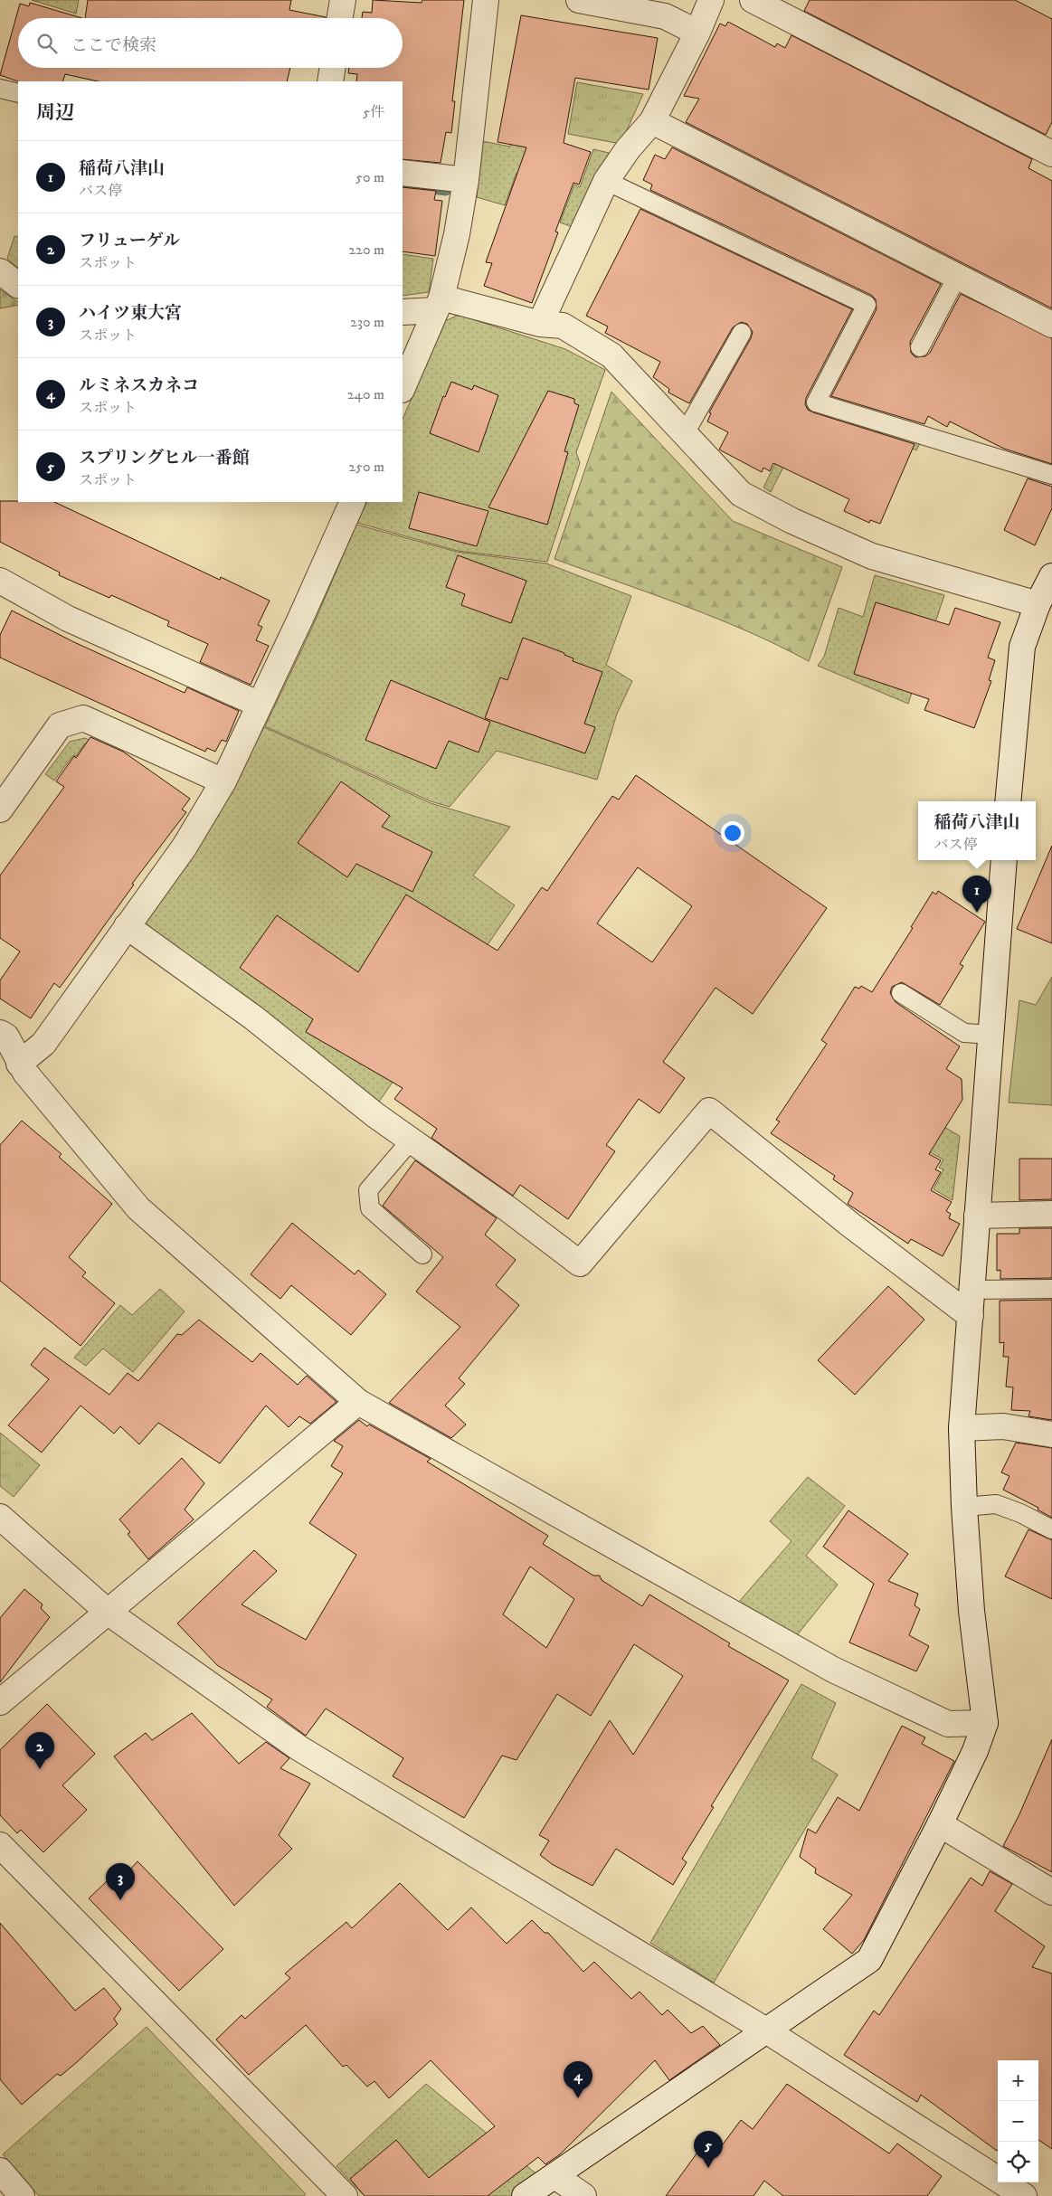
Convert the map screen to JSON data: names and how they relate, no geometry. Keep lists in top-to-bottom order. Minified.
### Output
{"page":{"search":"ここで検索","heading":["周辺","5件"],"list":[{"mark":"1","name":"稲荷八津山","note":"バス停","value":"50 m"},{"mark":"2","name":"フリューゲル","note":"スポット","value":"220 m"},{"mark":"3","name":"ハイツ東大宮","note":"スポット","value":"230 m"},{"mark":"4","name":"ルミネスカネコ","note":"スポット","value":"240 m"},{"mark":"5","name":"スプリングヒル一番館","note":"スポット","value":"250 m"}],"popup":["稲荷八津山","バス停"],"pins":["1","2","3","4","5"],"map_buttons":["+","−"]}}
